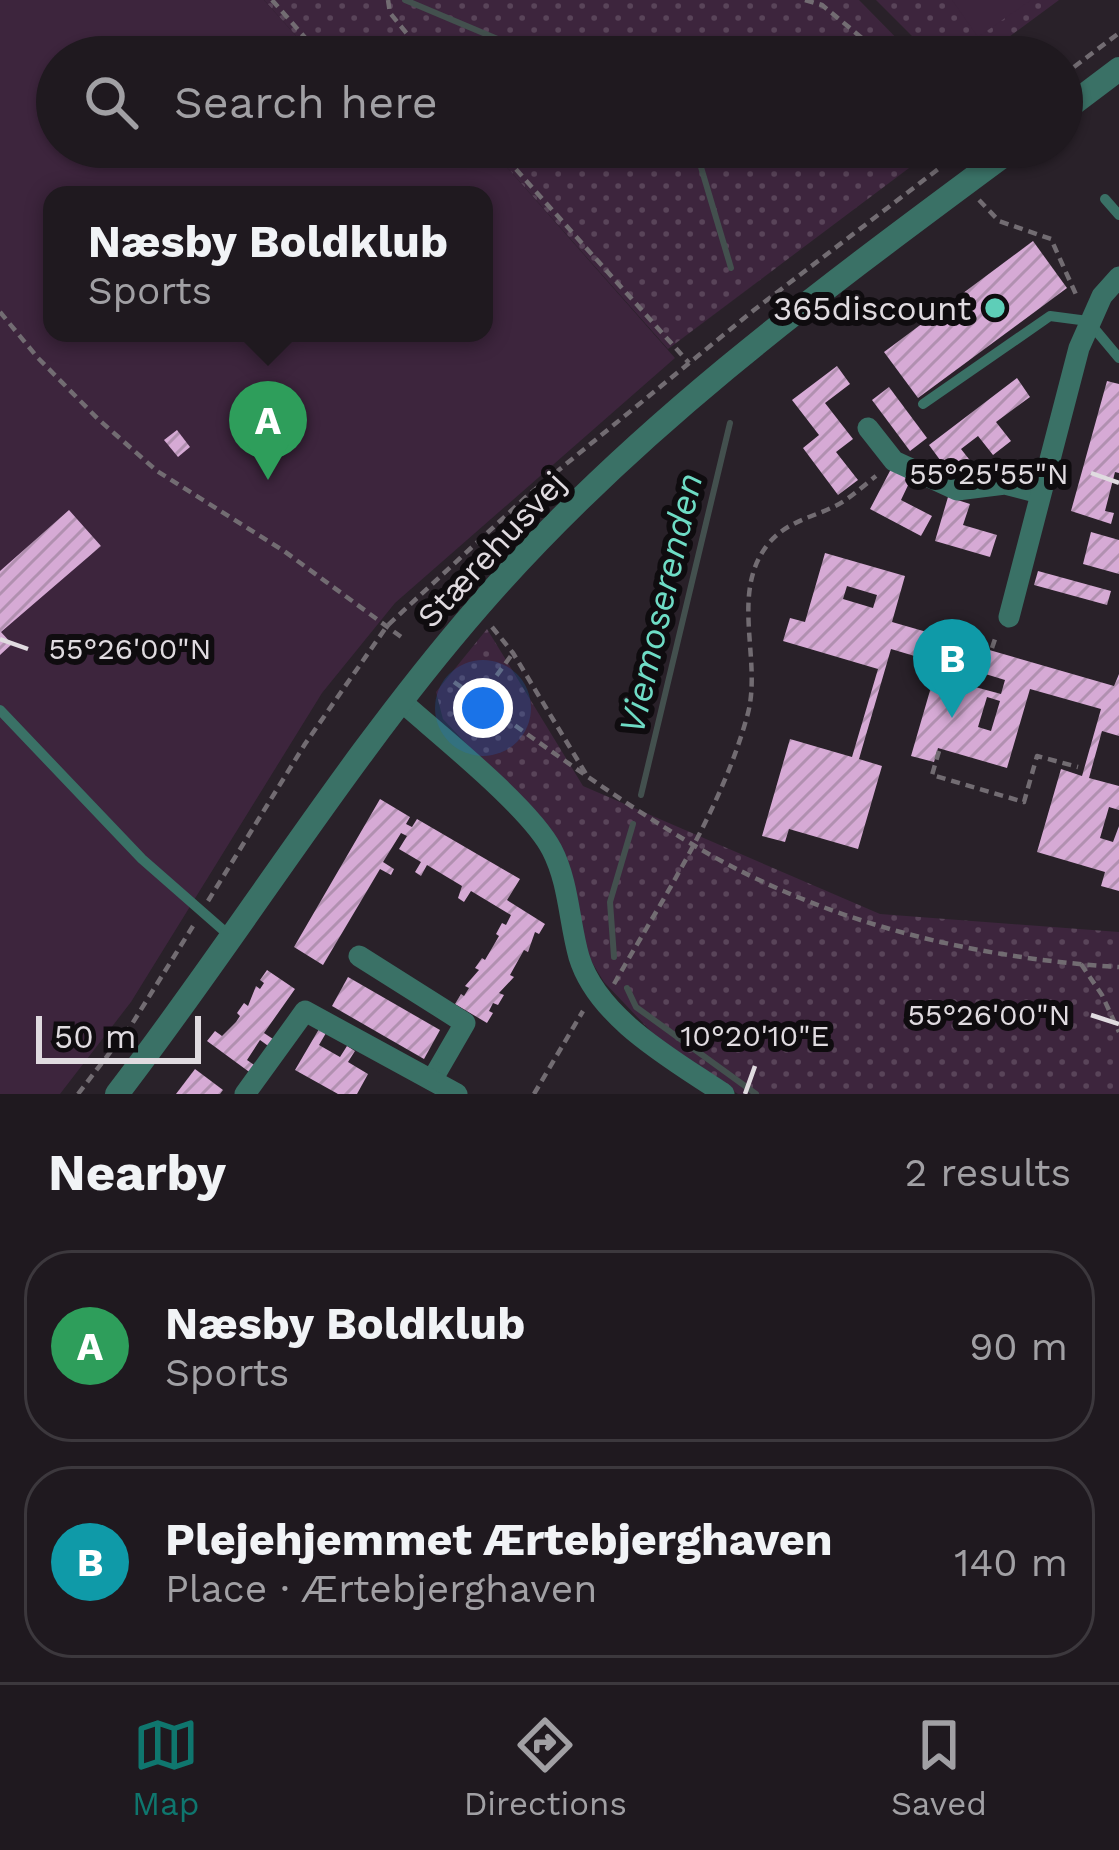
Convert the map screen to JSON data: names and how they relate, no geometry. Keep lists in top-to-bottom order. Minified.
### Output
{"streets":{"street":["Stærehusvej"]},"water":["Viemoserenden"],"places":["365discount"],"scale_bar":"50 m","page":{"search":"Search here","popup":["Næsby Boldklub","Sports"],"pins":["A","B"],"scale":"50 m","heading":["Nearby","2 results"],"list":[{"mark":"A","name":"Næsby Boldklub","note":"Sports","value":"90 m"},{"mark":"B","name":"Plejehjemmet Ærtebjerghaven","note":"Place · Ærtebjerghaven","value":"140 m"}],"nav":["Map","Directions","Saved"]},"coordinates":["55°25'55\"N","55°26'00\"N","10°20'10\"E"]}
